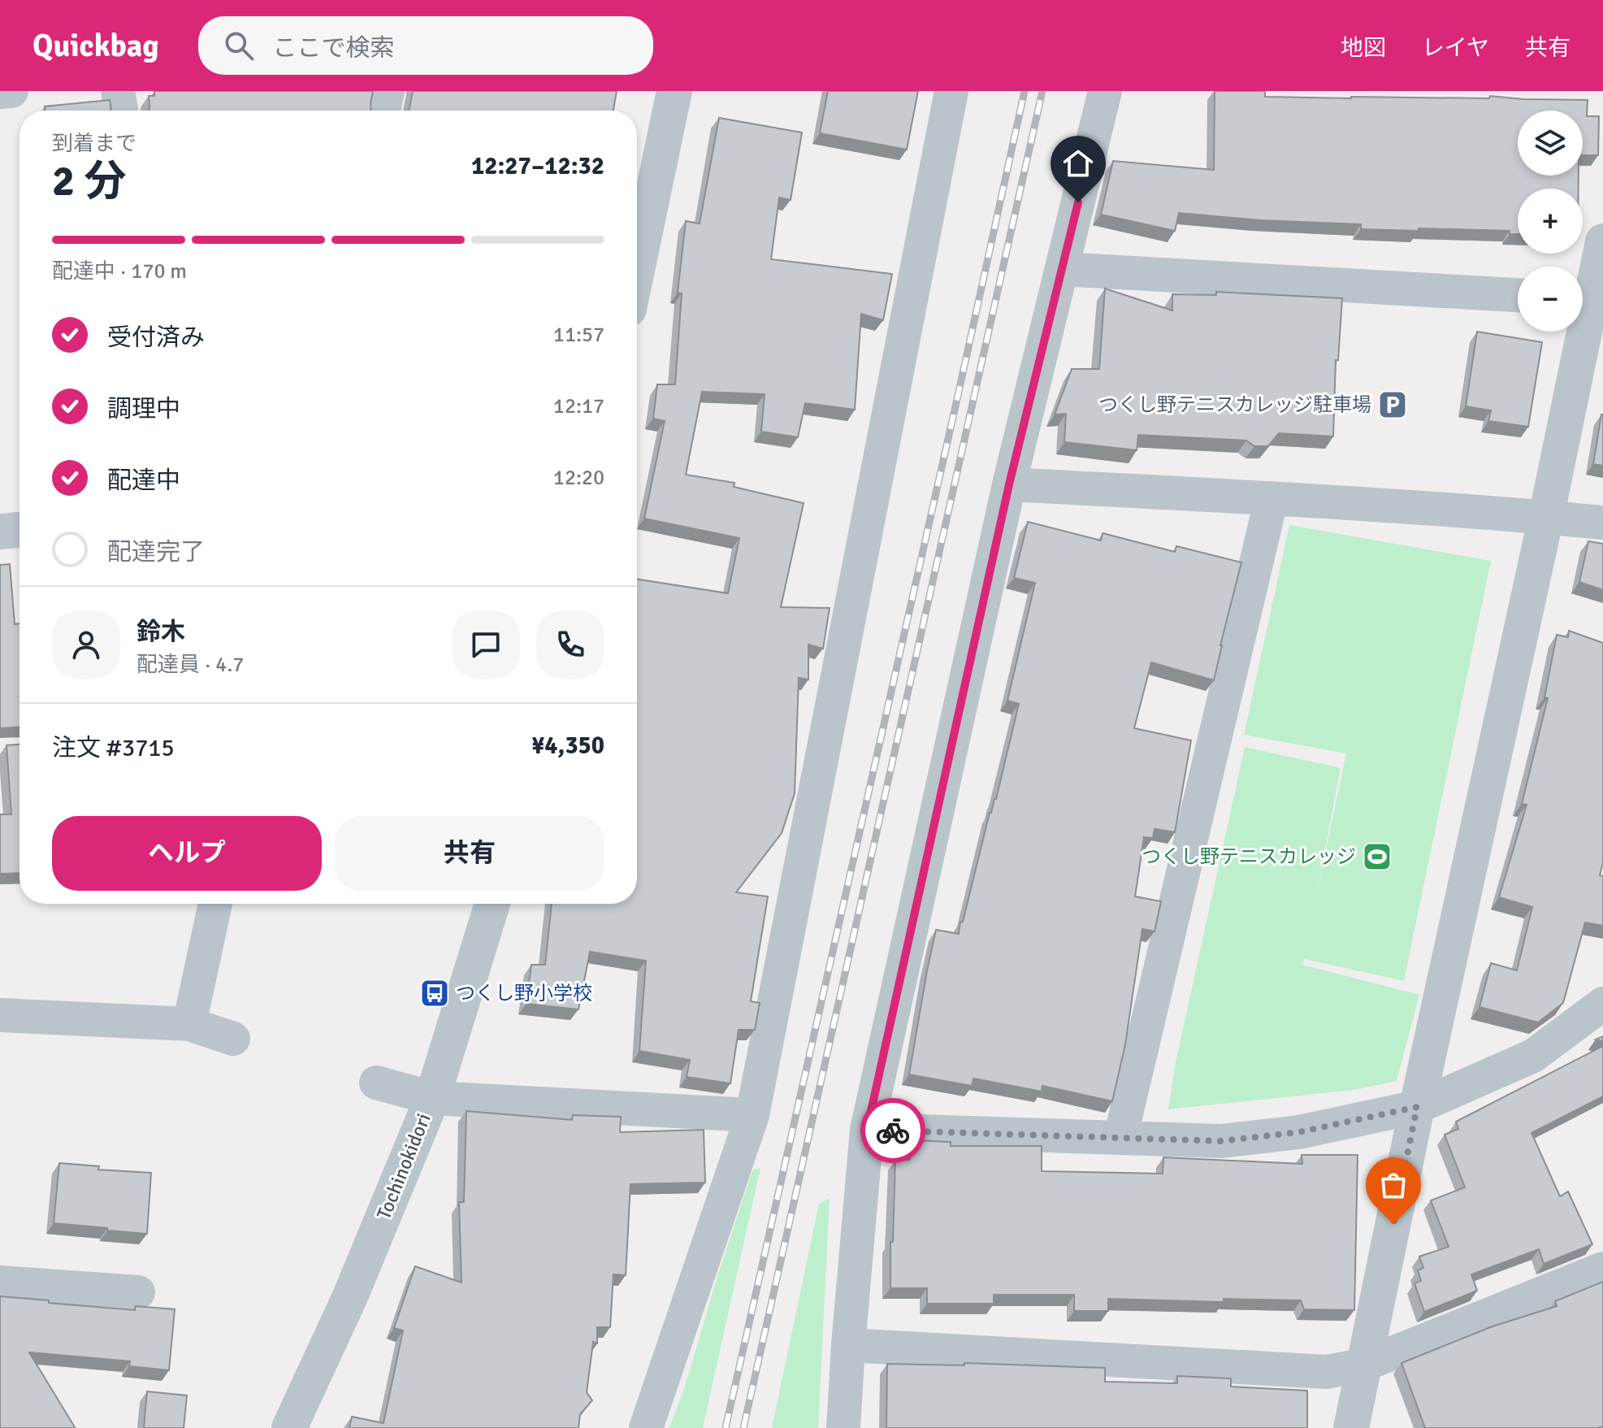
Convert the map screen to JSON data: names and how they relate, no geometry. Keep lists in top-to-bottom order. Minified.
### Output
{"streets":{"street":["Tochinokidori"]},"places":{"parking":["つくし野テニスカレッジ駐車場"],"sports":["つくし野テニスカレッジ"],"bus stop":["つくし野小学校"]},"page":{"header":"Quickbag","search":"ここで検索","nav":["地図","レイヤ","共有"],"map_buttons":["+","−"],"heading":["2 分","到着まで","12:27–12:32"],"panel":["鈴木","配達員 · 4.7","注文 #3715","¥4,350"],"bar":"配達中 · 170 m","list":[["受付済み","11:57"],["調理中","12:17"],["配達中","12:20"],"配達完了"],"buttons":["ヘルプ","共有"]}}
